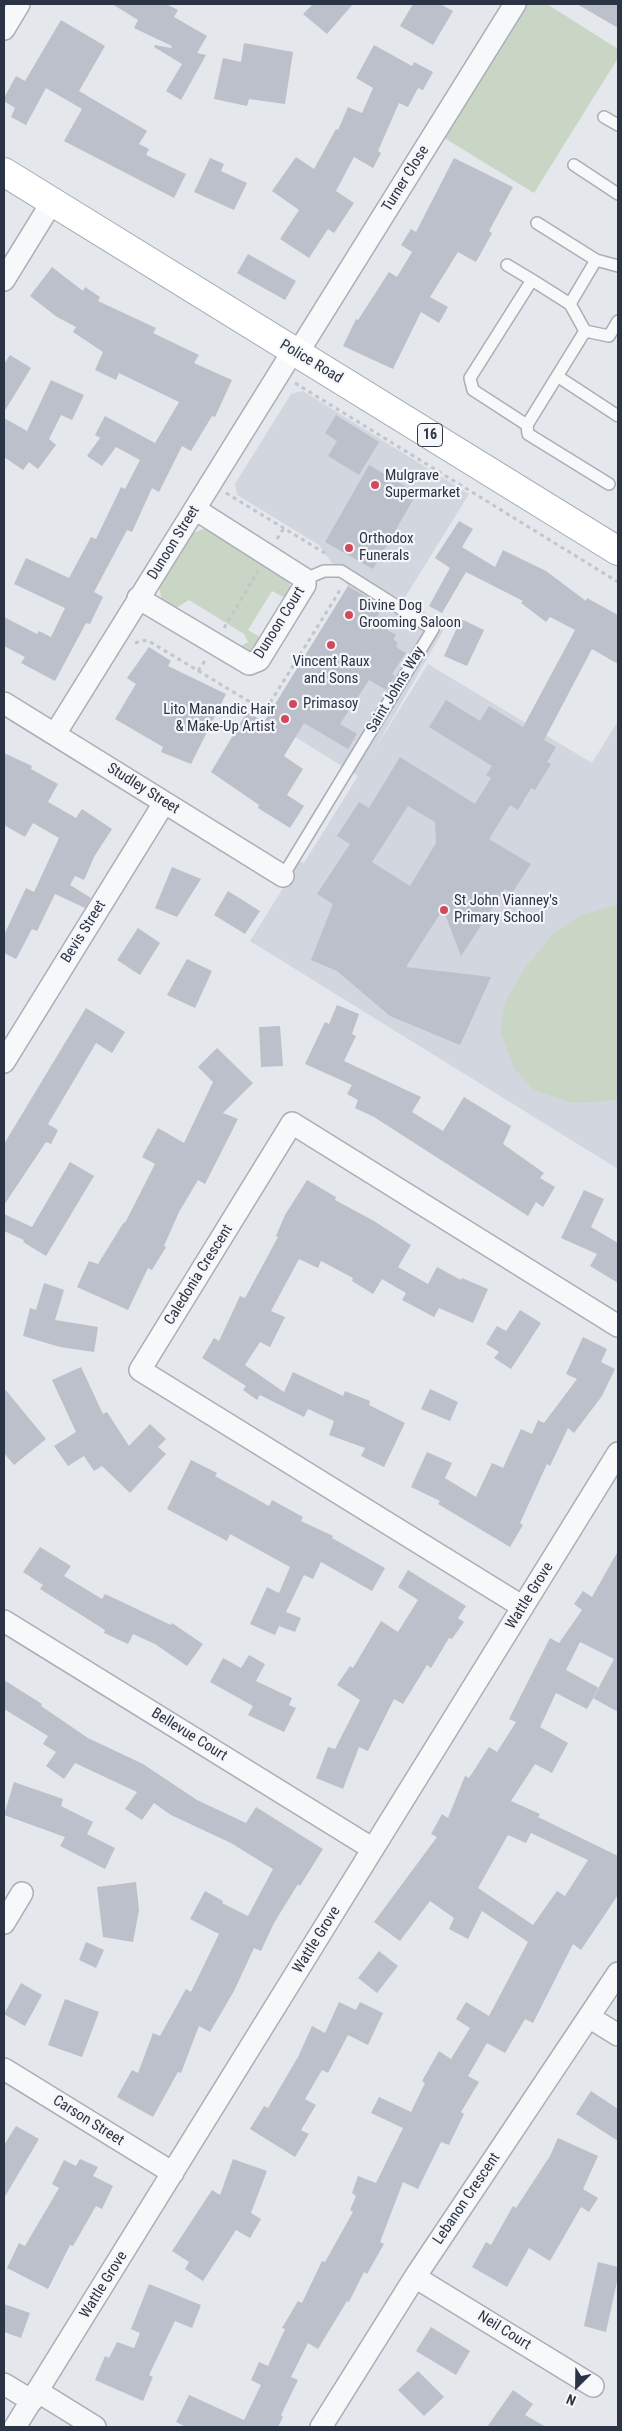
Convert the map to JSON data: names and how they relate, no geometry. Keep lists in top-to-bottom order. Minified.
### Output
{"streets":{"main road":["Police Road","16"],"street":["Turner Close","Dunoon Street","Dunoon Court","Studley Street","Bevis Street","Caledonia Crescent","Wattle Grove","Bellevue Court","Carson Street","Lebanon Crescent","Neil Court"],"lane":["Saint Johns Way"]},"crossings":[["Turner Close","Police Road"],["Turner Close","Dunoon Street"],["Police Road","Dunoon Street"],["Dunoon Street","Dunoon Court"],["Dunoon Street","Studley Street"],["Dunoon Court","Saint Johns Way"],["Saint Johns Way","Studley Street"],["Studley Street","Bevis Street"],["Caledonia Crescent","Wattle Grove"],["Wattle Grove","Bellevue Court"],["Wattle Grove","Carson Street"],["Lebanon Crescent","Neil Court"]],"places":["Mulgrave Supermarket","Orthodox Funerals","Divine Dog Grooming Saloon","Vincent Raux and Sons","Primasoy","Lito Manandic Hair & Make-Up Artist","St John Vianney's Primary School"],"north":"bottom left"}
